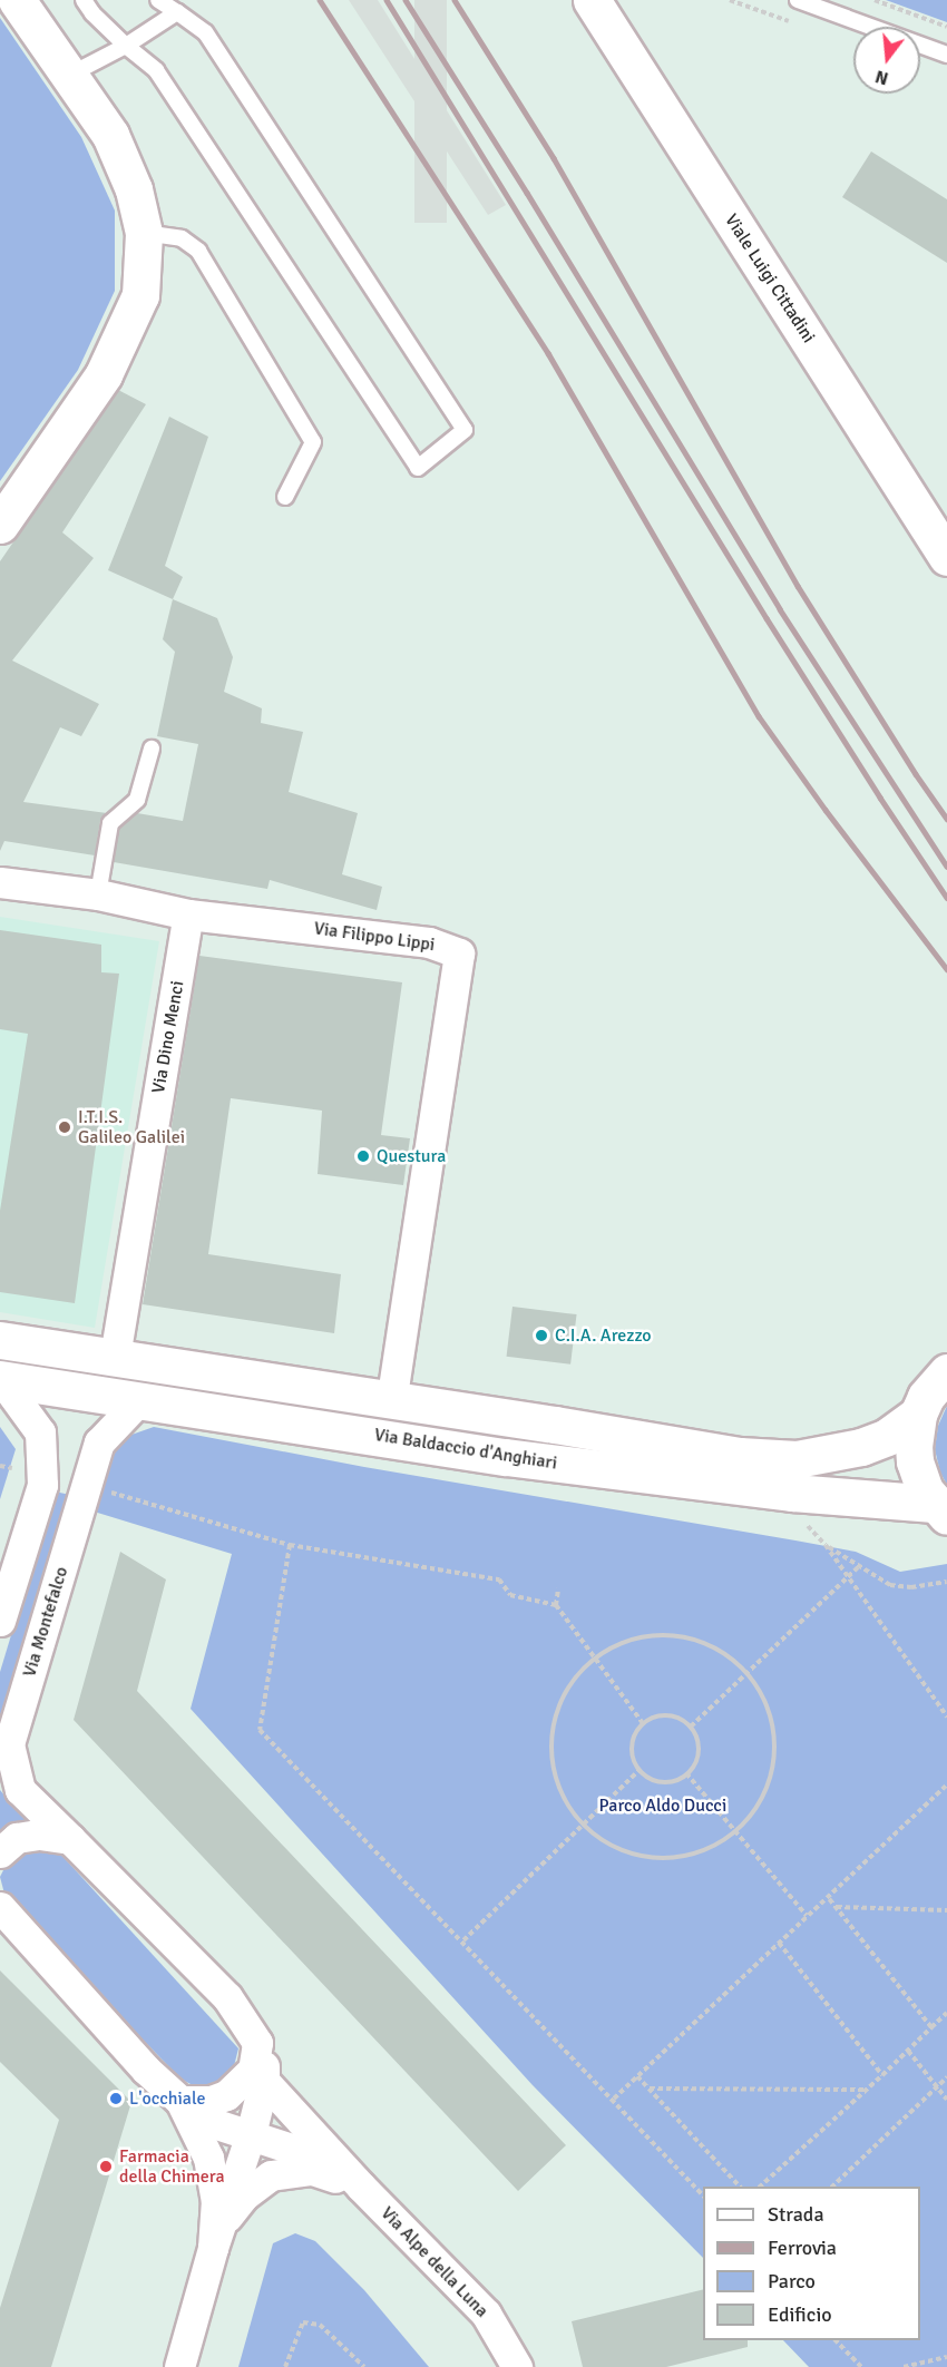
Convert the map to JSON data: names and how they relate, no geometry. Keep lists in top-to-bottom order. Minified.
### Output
{"streets":{"main road":["Viale Luigi Cittadini","Via Baldaccio d'Anghiari"],"street":["Via Filippo Lippi","Via Dino Menci","Via Montefalco","Via Alpe della Luna"]},"crossings":[["Via Filippo Lippi","Via Dino Menci"],["Via Filippo Lippi","Via Baldaccio d'Anghiari"],["Via Dino Menci","Via Baldaccio d'Anghiari"],["Via Baldaccio d'Anghiari","Via Montefalco"],["Via Montefalco","Via Alpe della Luna"]],"parks":["Parco Aldo Ducci"],"places":["I.T.I.S. Galileo Galilei","Questura","C.I.A. Arezzo","L'occhiale","Farmacia della Chimera"],"legend":["Strada","Ferrovia","Parco","Edificio"],"north":"bottom"}
